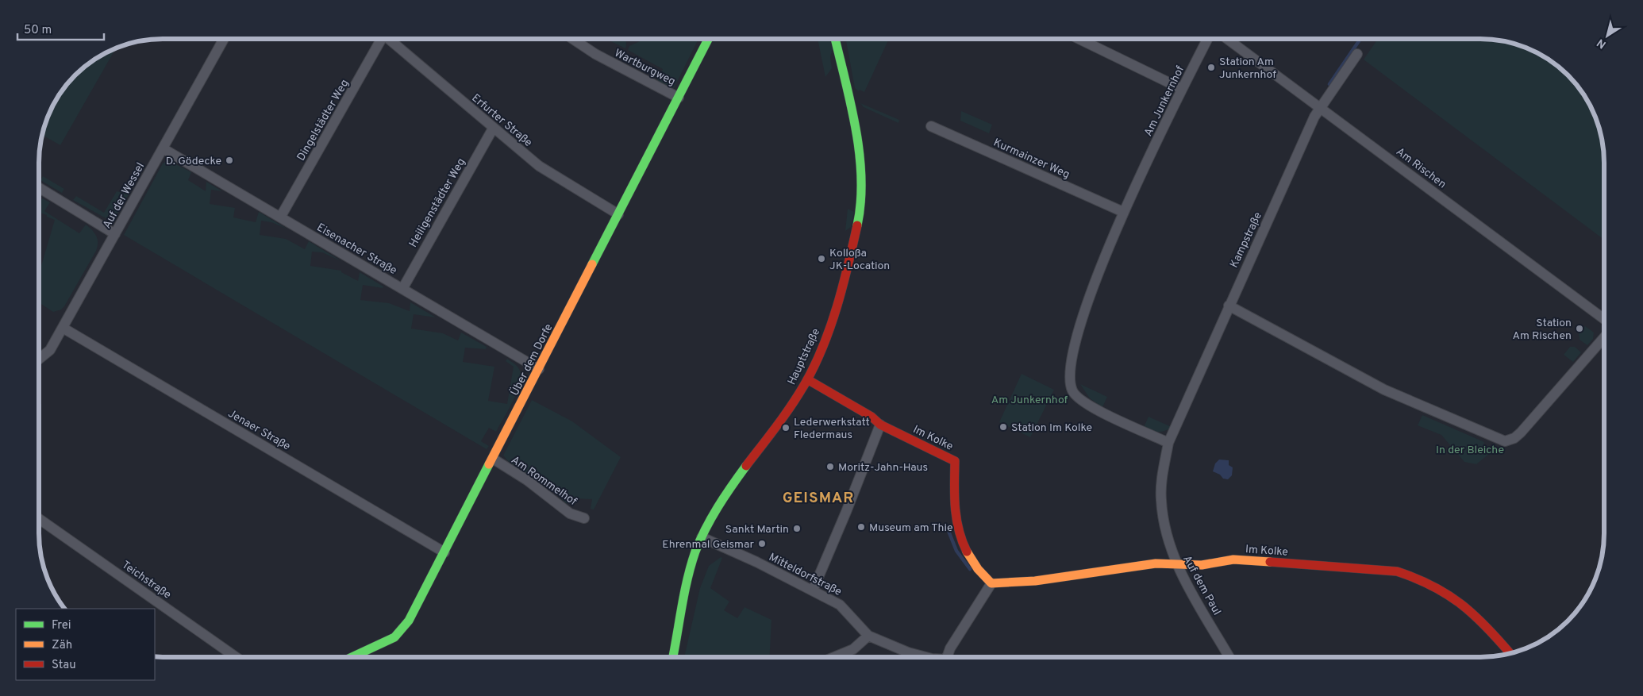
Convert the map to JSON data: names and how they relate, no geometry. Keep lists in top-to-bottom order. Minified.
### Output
{"streets":{"street":["Wartburgweg","Am Junkernhof","Dingelstädter Weg","Erfurter Straße","Kurmainzer Weg","Am Rischen","Auf der Wessel","Heiligenstädter Weg","Kampstraße","Eisenacher Straße","Hauptstraße","Über dem Dorfe","Jenaer Straße","Im Kolke","Am Rommelhof","Mitteldorfstraße","Teichstraße","Auf dem Paul"]},"crossings":[["Wartburgweg","Über dem Dorfe"],["Am Junkernhof","Kurmainzer Weg"],["Am Junkernhof","Kampstraße"],["Am Junkernhof","Auf dem Paul"],["Dingelstädter Weg","Eisenacher Straße"],["Erfurter Straße","Heiligenstädter Weg"],["Erfurter Straße","Über dem Dorfe"],["Am Rischen","Kampstraße"],["Auf der Wessel","Eisenacher Straße"],["Auf der Wessel","Jenaer Straße"],["Heiligenstädter Weg","Eisenacher Straße"],["Kampstraße","Auf dem Paul"],["Eisenacher Straße","Über dem Dorfe"],["Hauptstraße","Im Kolke"],["Hauptstraße","Mitteldorfstraße"],["Über dem Dorfe","Jenaer Straße"],["Über dem Dorfe","Am Rommelhof"],["Im Kolke","Auf dem Paul"]],"districts":["GEISMAR"],"parks":["Am Junkernhof","In der Bleiche"],"places":["Station Am Junkernhof","D. Gödecke","Kolloßa JK-Location","Station Am Rischen","Station Im Kolke","Lederwerkstatt Fledermaus","Moritz-Jahn-Haus","Museum am Thie","Sankt Martin","Ehrenmal Geismar"],"legend":["Frei","Zäh","Stau"],"scale_bar":"50 m","north":"bottom left"}
